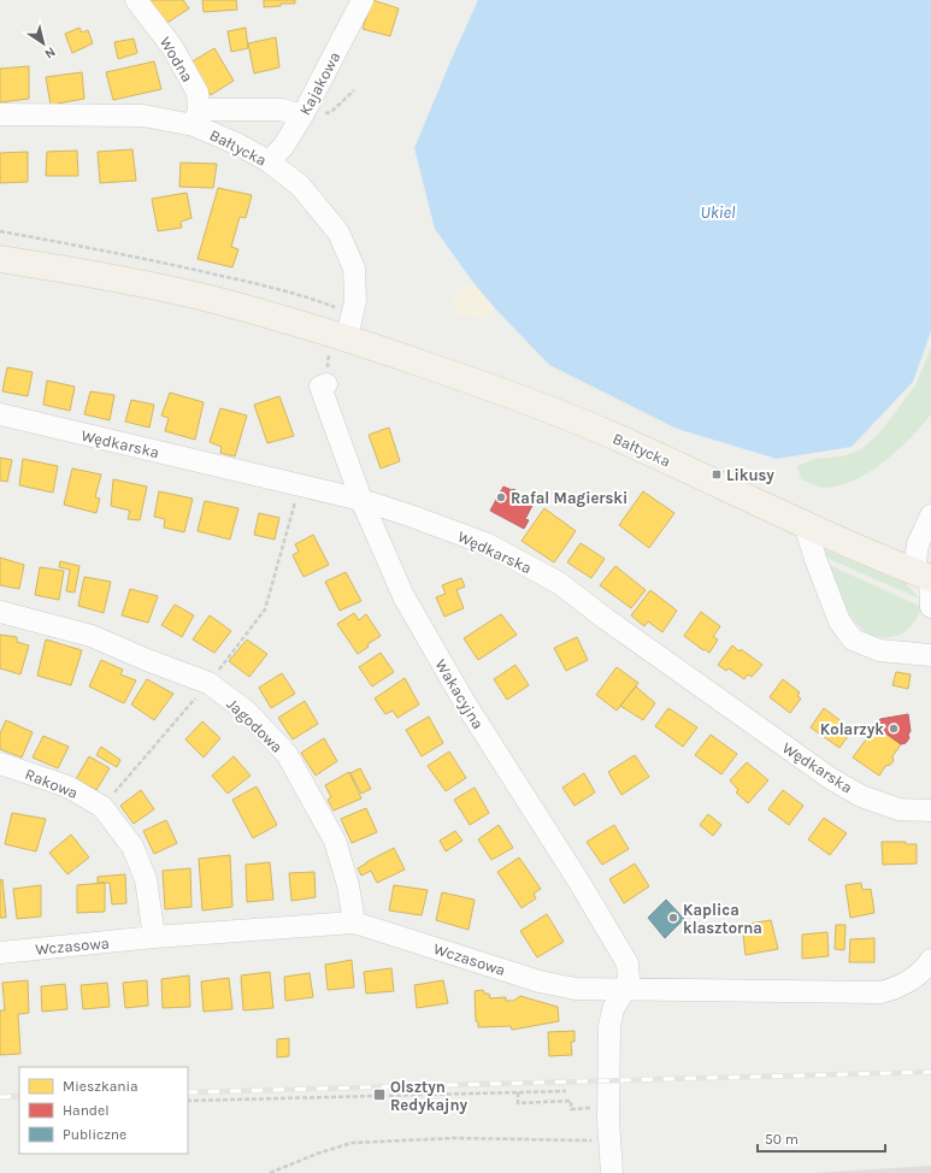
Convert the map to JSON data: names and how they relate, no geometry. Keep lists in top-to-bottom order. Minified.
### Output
{"streets":{"main road":["Bałtycka"],"street":["Wodna","Kajakowa","Wędkarska","Wakacyjna","Jagodowa","Rakowa","Wczasowa"]},"crossings":[["Wodna","Bałtycka"],["Kajakowa","Bałtycka"],["Wędkarska","Wakacyjna"],["Wakacyjna","Wczasowa"],["Jagodowa","Wczasowa"],["Rakowa","Wczasowa"]],"water":["Ukiel"],"places":{"transit":["Likusy","Olsztyn Redykajny"],"other":["Rafal Magierski","Kolarzyk","Kaplica klasztorna"]},"legend":["Mieszkania","Handel","Publiczne"],"scale_bar":"50 m","north":"bottom right"}
